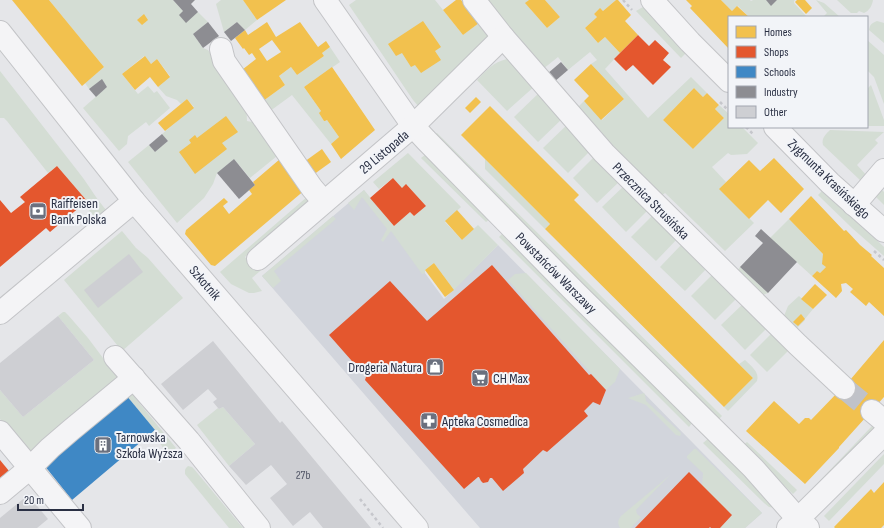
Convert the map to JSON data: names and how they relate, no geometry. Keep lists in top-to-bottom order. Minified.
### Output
{"streets":{"street":["29 Listopada","Zygmunta Krasińskiego","Przecznica Strusińska","Powstańców Warszawy","Szkotnik"]},"crossings":[["29 Listopada","Przecznica Strusińska"],["29 Listopada","Powstańców Warszawy"]],"places":{"bank":["Raiffeisen Bank Polska"],"shop":["Drogeria Natura"],"supermarket":["CH Max"],"pharmacy":["Apteka Cosmedica"],"building":["Tarnowska Szkoła Wyższa"]},"house_numbers":["27b"],"legend":["Homes","Shops","Schools","Industry","Other"],"scale_bar":"20 m"}
